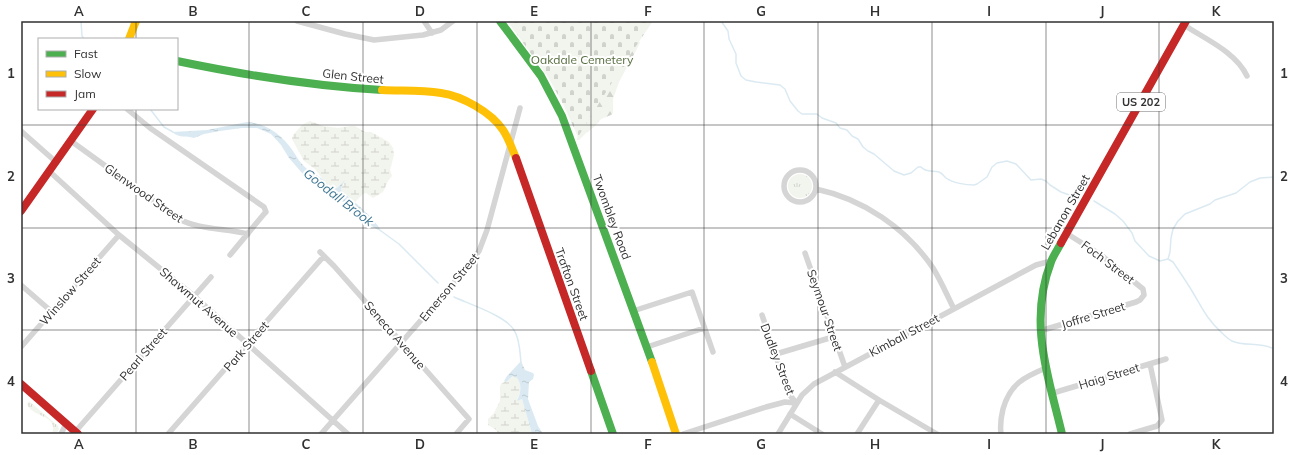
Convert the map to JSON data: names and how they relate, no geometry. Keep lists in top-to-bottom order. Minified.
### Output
{"streets":{"main road":["Glen Street","US 202","Lebanon Street","Twombley Road","Trafton Street"],"street":["Glenwood Street","Foch Street","Emerson Street","Winslow Street","Shawmut Avenue","Seymour Street","Joffre Street","Seneca Avenue","Kimball Street","Park Street","Pearl Street","Dudley Street","Haig Street"]},"crossings":[["Glen Street","Trafton Street"],["Glen Street","Emerson Street"],["Lebanon Street","Foch Street"],["Lebanon Street","Joffre Street"],["Lebanon Street","Kimball Street"],["Lebanon Street","Haig Street"],["Foch Street","Joffre Street"],["Trafton Street","Emerson Street"],["Emerson Street","Shawmut Avenue"],["Emerson Street","Seneca Avenue"],["Winslow Street","Shawmut Avenue"],["Shawmut Avenue","Park Street"],["Shawmut Avenue","Pearl Street"],["Seymour Street","Kimball Street"],["Seneca Avenue","Park Street"],["Kimball Street","Dudley Street"]],"water":["Goodall Brook"],"parks":["Oakdale Cemetery"],"legend":["Fast","Slow","Jam"],"grid":{"columns":["A","B","C","D","E","F","G","H","I","J","K"],"rows":["1","2","3","4"]}}
